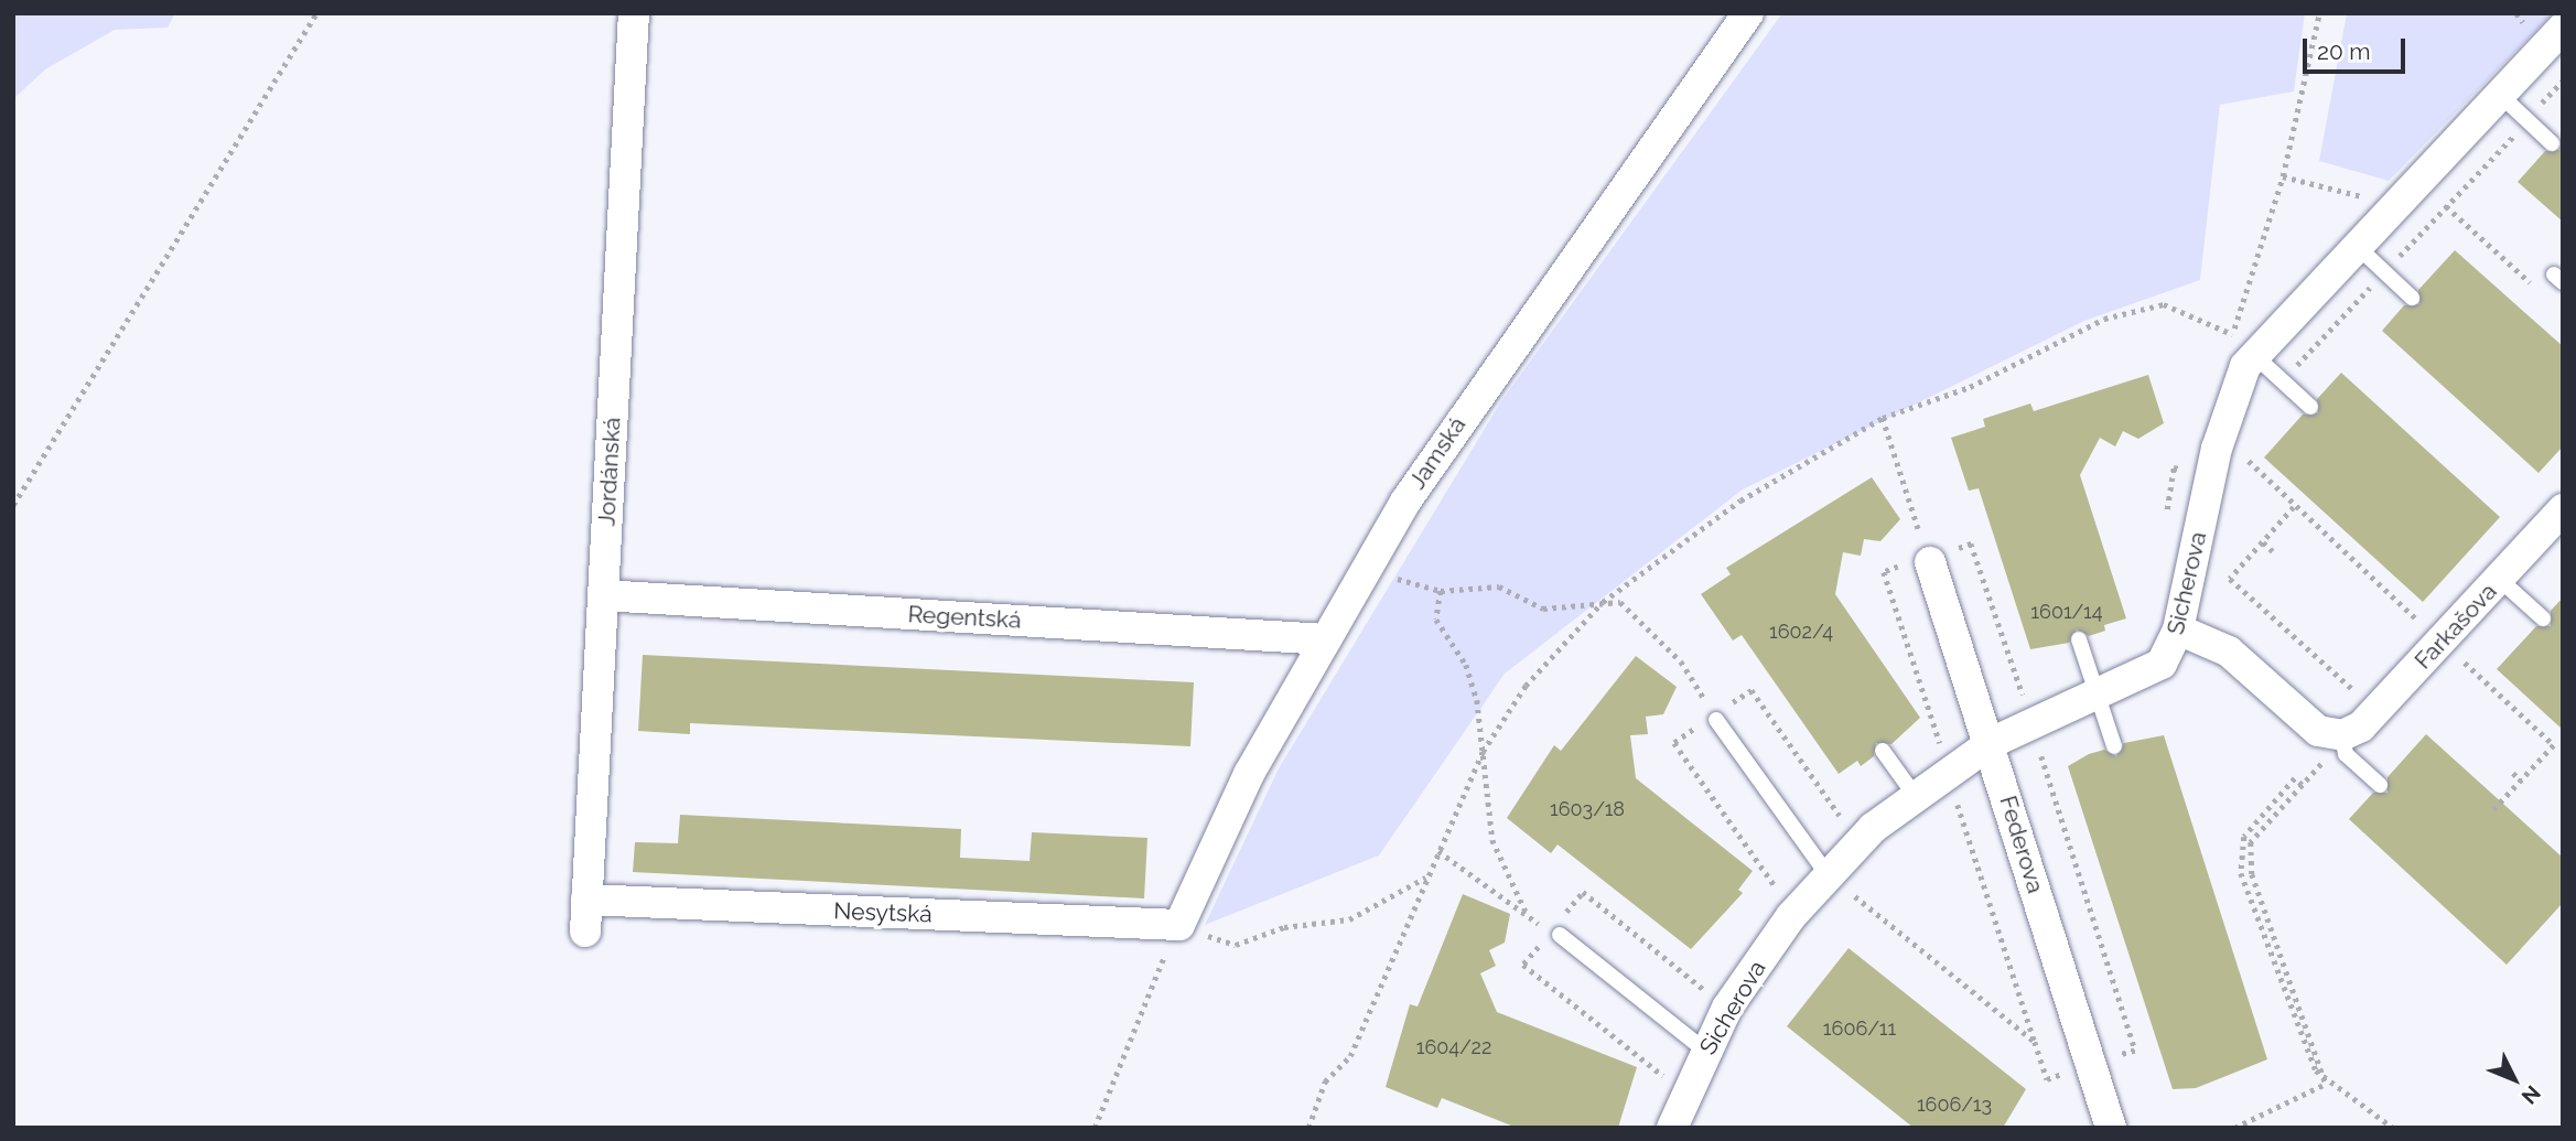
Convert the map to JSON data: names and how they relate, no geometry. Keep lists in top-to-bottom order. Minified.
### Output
{"streets":{"street":["Jamská","Jordánská","Sicherova","Regentská","Farkašova","Federova","Nesytská"]},"crossings":[["Jamská","Regentská"],["Jamská","Nesytská"],["Jordánská","Regentská"],["Jordánská","Nesytská"],["Sicherova","Federova"]],"house_numbers":["1601/14","1602/4","1603/18","1606/11","1604/22","1606/13"],"scale_bar":"20 m","north":"bottom right"}
